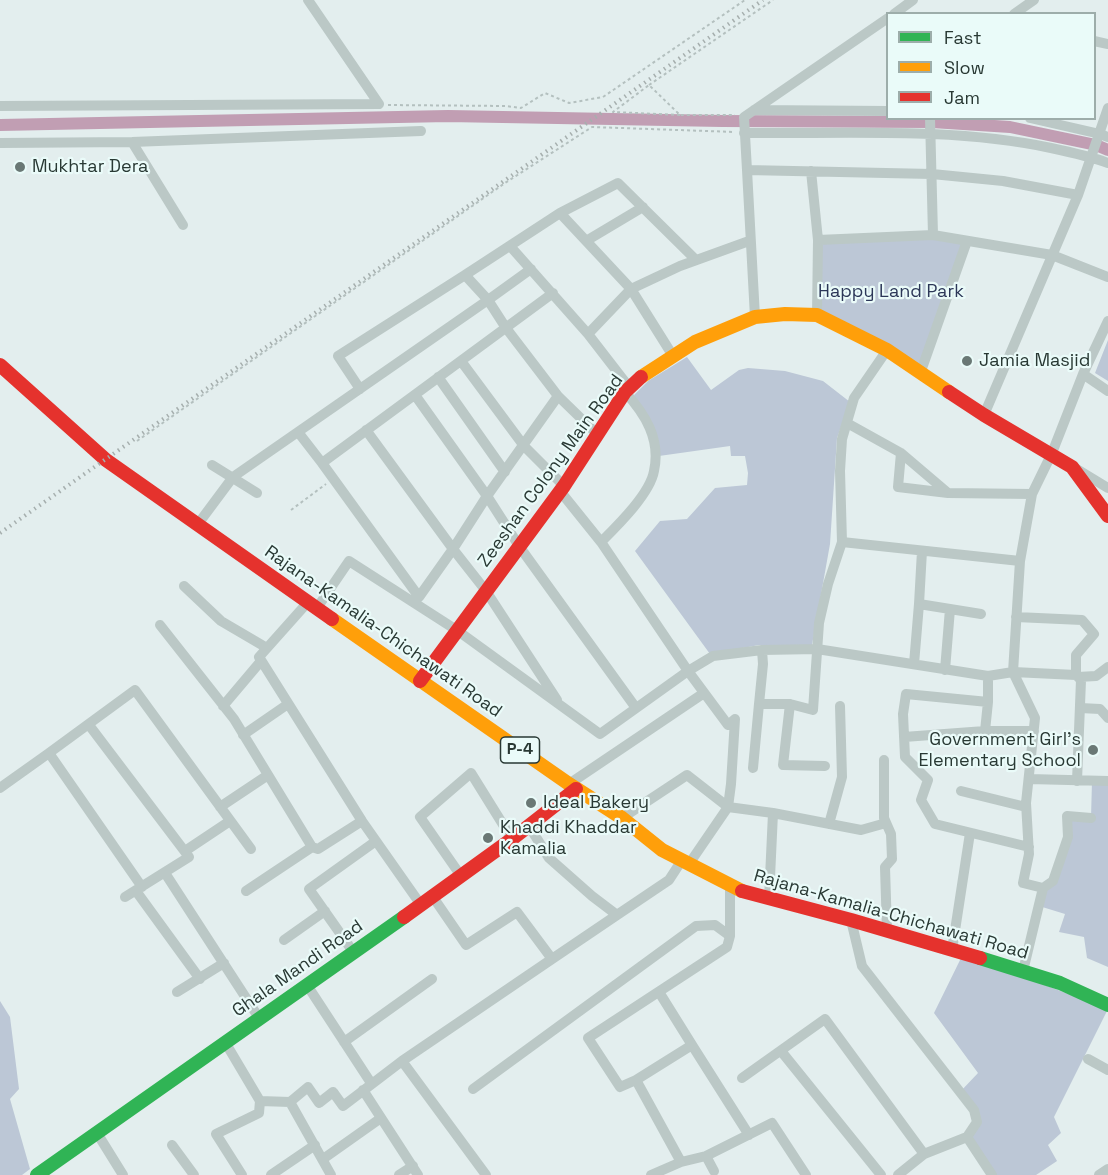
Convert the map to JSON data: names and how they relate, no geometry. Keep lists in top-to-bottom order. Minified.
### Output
{"streets":{"street":["Zeeshan Colony Main Road","Rajana-Kamalia-Chichawati Road","P-4","Ghala Mandi Road"]},"crossings":[["Zeeshan Colony Main Road","Rajana-Kamalia-Chichawati Road"],["Rajana-Kamalia-Chichawati Road","Ghala Mandi Road"]],"parks":["Happy Land Park"],"places":["Mukhtar Dera","Jamia Masjid","Government Girl's Elementary School","Ideal Bakery","Khaddi Khaddar Kamalia"],"legend":["Fast","Slow","Jam"]}
